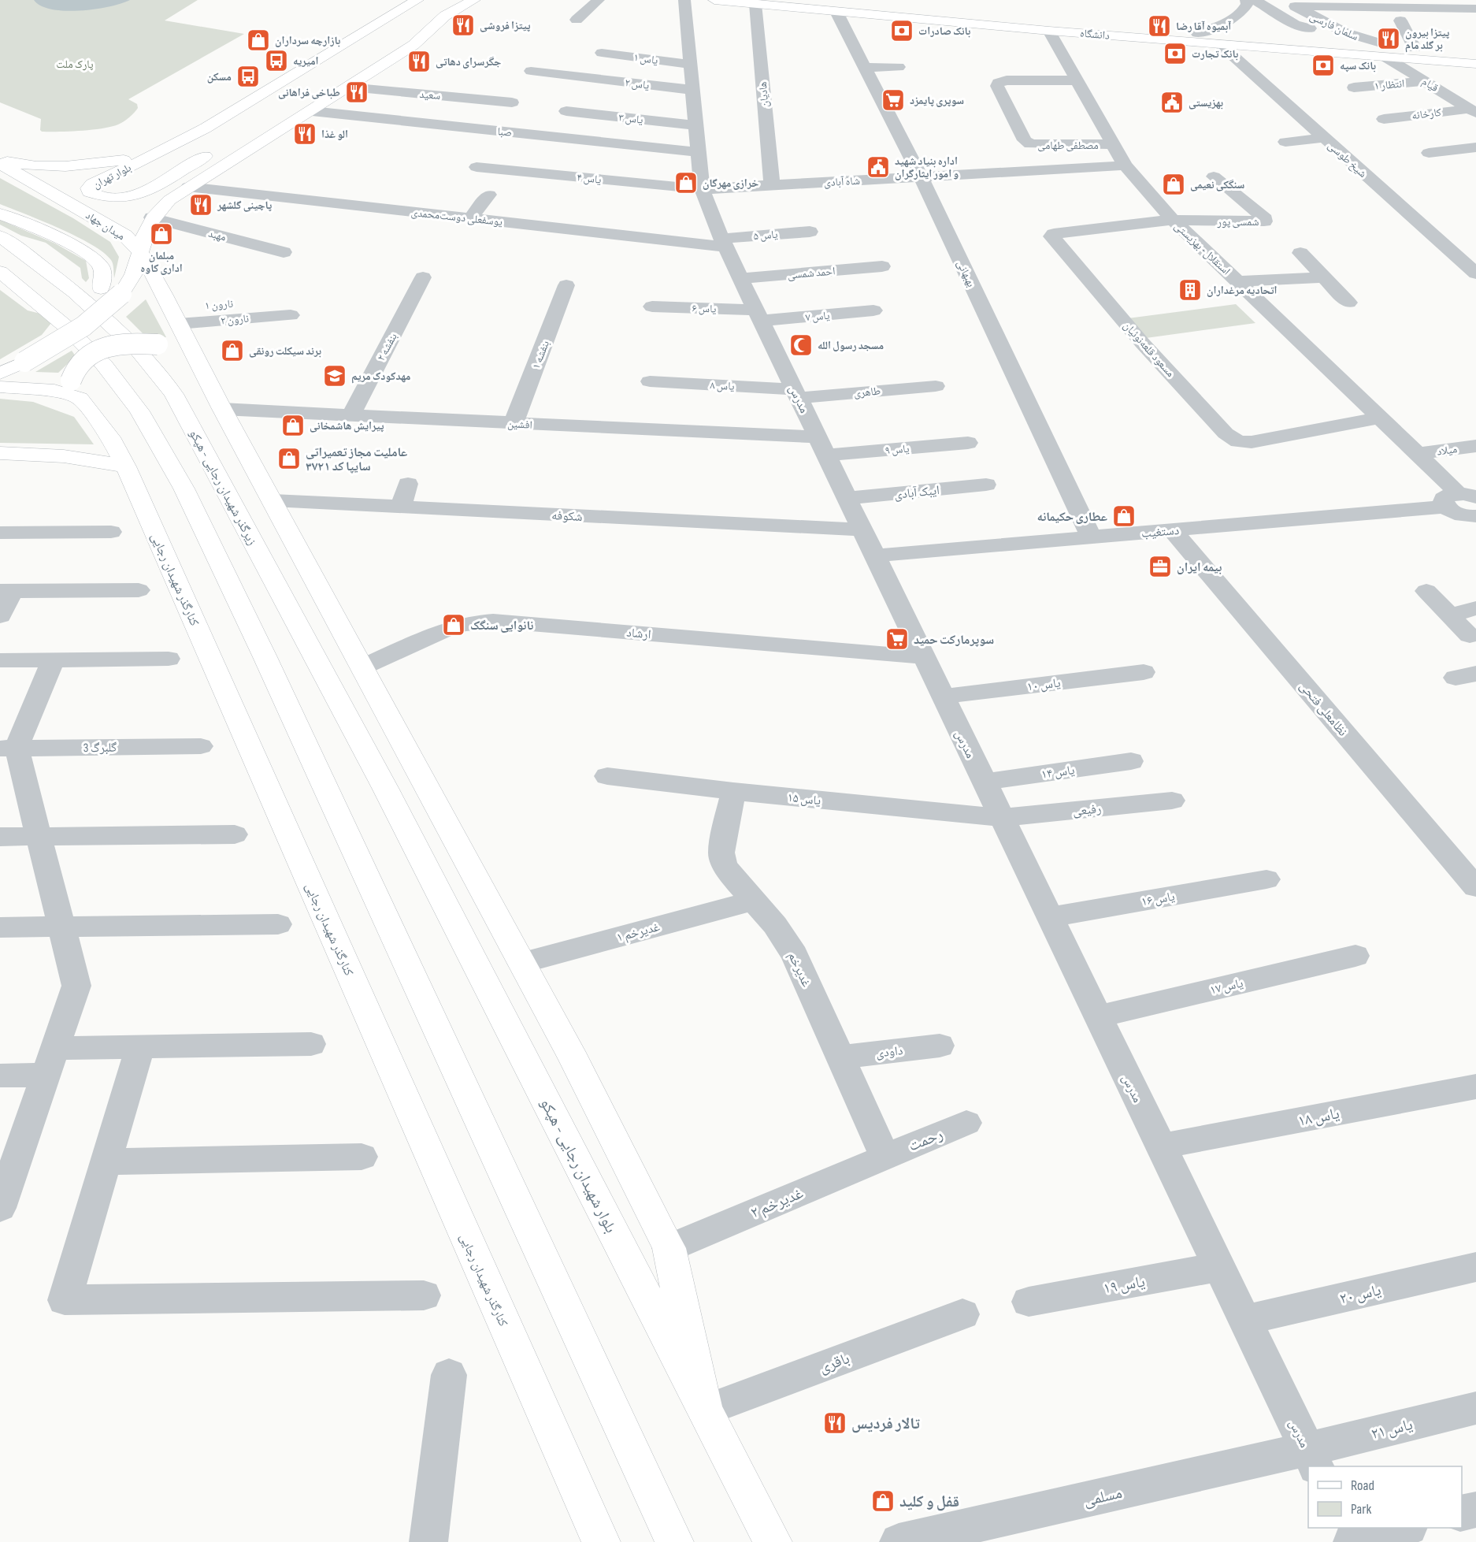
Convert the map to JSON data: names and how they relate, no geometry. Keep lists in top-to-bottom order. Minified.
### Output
{"streets":{"main road":["دانشگاه","بلوار تهران","میدان جهاد","زیرگذر شهیدان رجایی - هپکو","کنارگذر شهیدان رجایی","بلوار شهیدان رجایی - هپکو"],"street":["سلمان فارسی","یاس ۱","یاس ۲","انتظار ۱","قیام","سعید","هادیان","کارخانه","یاس ۳","صبا","مصطفی طهامی","شیخ طوسی","یاس ۴","شاه آبادی","یوسفعلی دوست‌محمدی","شمسی پور","مهبد","یاس ۵","استقلال- بهزیستی","احمد شمسی","بهبهانی","نارون ۱","یاس ۶","یاس ۷","نارون ۲","بنفشه ۲","مسعود قلعه‌نوئیان","بنفشه ۱","یاس ۸","طاهری","مدرس","افشین","یاس ۹","میلاد","ایبک آبادی","شکوفه","دستغیب","ارشاد","یاس ۱۰","نظامعلی فتحی","گلبرگ 3","یاس ۱۴","یاس ۱۵","رفیعی","یاس ۱۶","غدیرخم ۱","غدیرخم","یاس ۱۷","داودی","یاس ۱۸","رحمت","غدیرخم ۲","یاس ۱۹","یاس ۲۰","باقری","یاس ۲۱","مسلمی"]},"crossings":[["سلمان فارسی","دانشگاه"],["سلمان فارسی","قیام"],["دانشگاه","قیام"],["دانشگاه","هادیان"],["دانشگاه","شیخ طوسی"],["دانشگاه","استقلال- بهزیستی"],["دانشگاه","بهبهانی"],["یاس ۱","مدرس"],["یاس ۲","مدرس"],["انتظار ۱","قیام"],["قیام","کارخانه"],["هادیان","شاه آبادی"],["یاس ۳","مدرس"],["صبا","مدرس"],["مصطفی طهامی","استقلال- بهزیستی"],["یاس ۴","شاه آبادی"],["یاس ۴","مدرس"],["شاه آبادی","استقلال- بهزیستی"],["شاه آبادی","بهبهانی"],["شاه آبادی","مدرس"],["یوسفعلی دوست‌محمدی","یاس ۵"],["یوسفعلی دوست‌محمدی","مدرس"],["شمسی پور","استقلال- بهزیستی"],["شمسی پور","مسعود قلعه‌نوئیان"],["یاس ۵","مدرس"],["استقلال- بهزیستی","مسعود قلعه‌نوئیان"],["استقلال- بهزیستی","میلاد"],["استقلال- بهزیستی","دستغیب"],["احمد شمسی","مدرس"],["بهبهانی","دستغیب"],["نارون ۱","نارون ۲"],["یاس ۶","یاس ۷"],["یاس ۶","مدرس"],["یاس ۷","مدرس"],["بنفشه ۲","افشین"],["بنفشه ۱","افشین"],["یاس ۸","طاهری"],["یاس ۸","مدرس"],["طاهری","مدرس"],["مدرس","افشین"],["مدرس","یاس ۹"],["مدرس","ایبک آبادی"],["مدرس","شکوفه"],["مدرس","دستغیب"],["مدرس","ارشاد"],["مدرس","یاس ۱۰"],["مدرس","یاس ۱۴"],["مدرس","یاس ۱۵"],["مدرس","رفیعی"],["مدرس","یاس ۱۶"],["مدرس","یاس ۱۷"],["مدرس","یاس ۱۸"],["مدرس","یاس ۱۹"],["مدرس","یاس ۲۰"],["مدرس","یاس ۲۱"],["مدرس","مسلمی"],["افشین","یاس ۹"],["زیرگذر شهیدان رجایی - هپکو","بلوار شهیدان رجایی - هپکو"],["دستغیب","نظامعلی فتحی"],["یاس ۱۵","رفیعی"],["یاس ۱۵","غدیرخم"],["غدیرخم ۱","غدیرخم"],["غدیرخم","داودی"],["غدیرخم","رحمت"],["غدیرخم","غدیرخم ۲"],["رحمت","غدیرخم ۲"],["بلوار شهیدان رجایی - هپکو","باقری"],["یاس ۲۱","مسلمی"]],"parks":["پارک ملت"],"places":{"restaurant":["پیتزا فروشی","آبمیوه آقا رضا","پیتزا بیرون بر گلد مام","جگرسرای دهاتی","طباخی فراهانی","الو غذا","پاچینی گلشهر","تالار فردیس"],"bank":["بانک صادرات","بانک تجارت","بانک سپه"],"shop":["بازارچه سرداران","خرازی مهرگان","سنگکی نعیمی","مبلمان اداری کاوه","برند سیکلت رونقی","پیرایش هاشمخانی","عاملیت مجاز تعمیراتی سایپا کد ۳۷۲۱","عطاری حکیمانه","نانوایی سنگک","قفل و کلید"],"bus stop":["امیریه","مسکن"],"supermarket":["سوپری پایمزد","سوپرمارکت حمید"],"public building":["بهزیستی","اداره بنیاد شهید و امور ایثارگران"],"building":["اتحادیه مرغداران"],"mosque":["مسجد رسول الله"],"school or university":["مهدکودک مریم"],"office":["بیمه ایران"]},"legend":["Road","Park"]}
